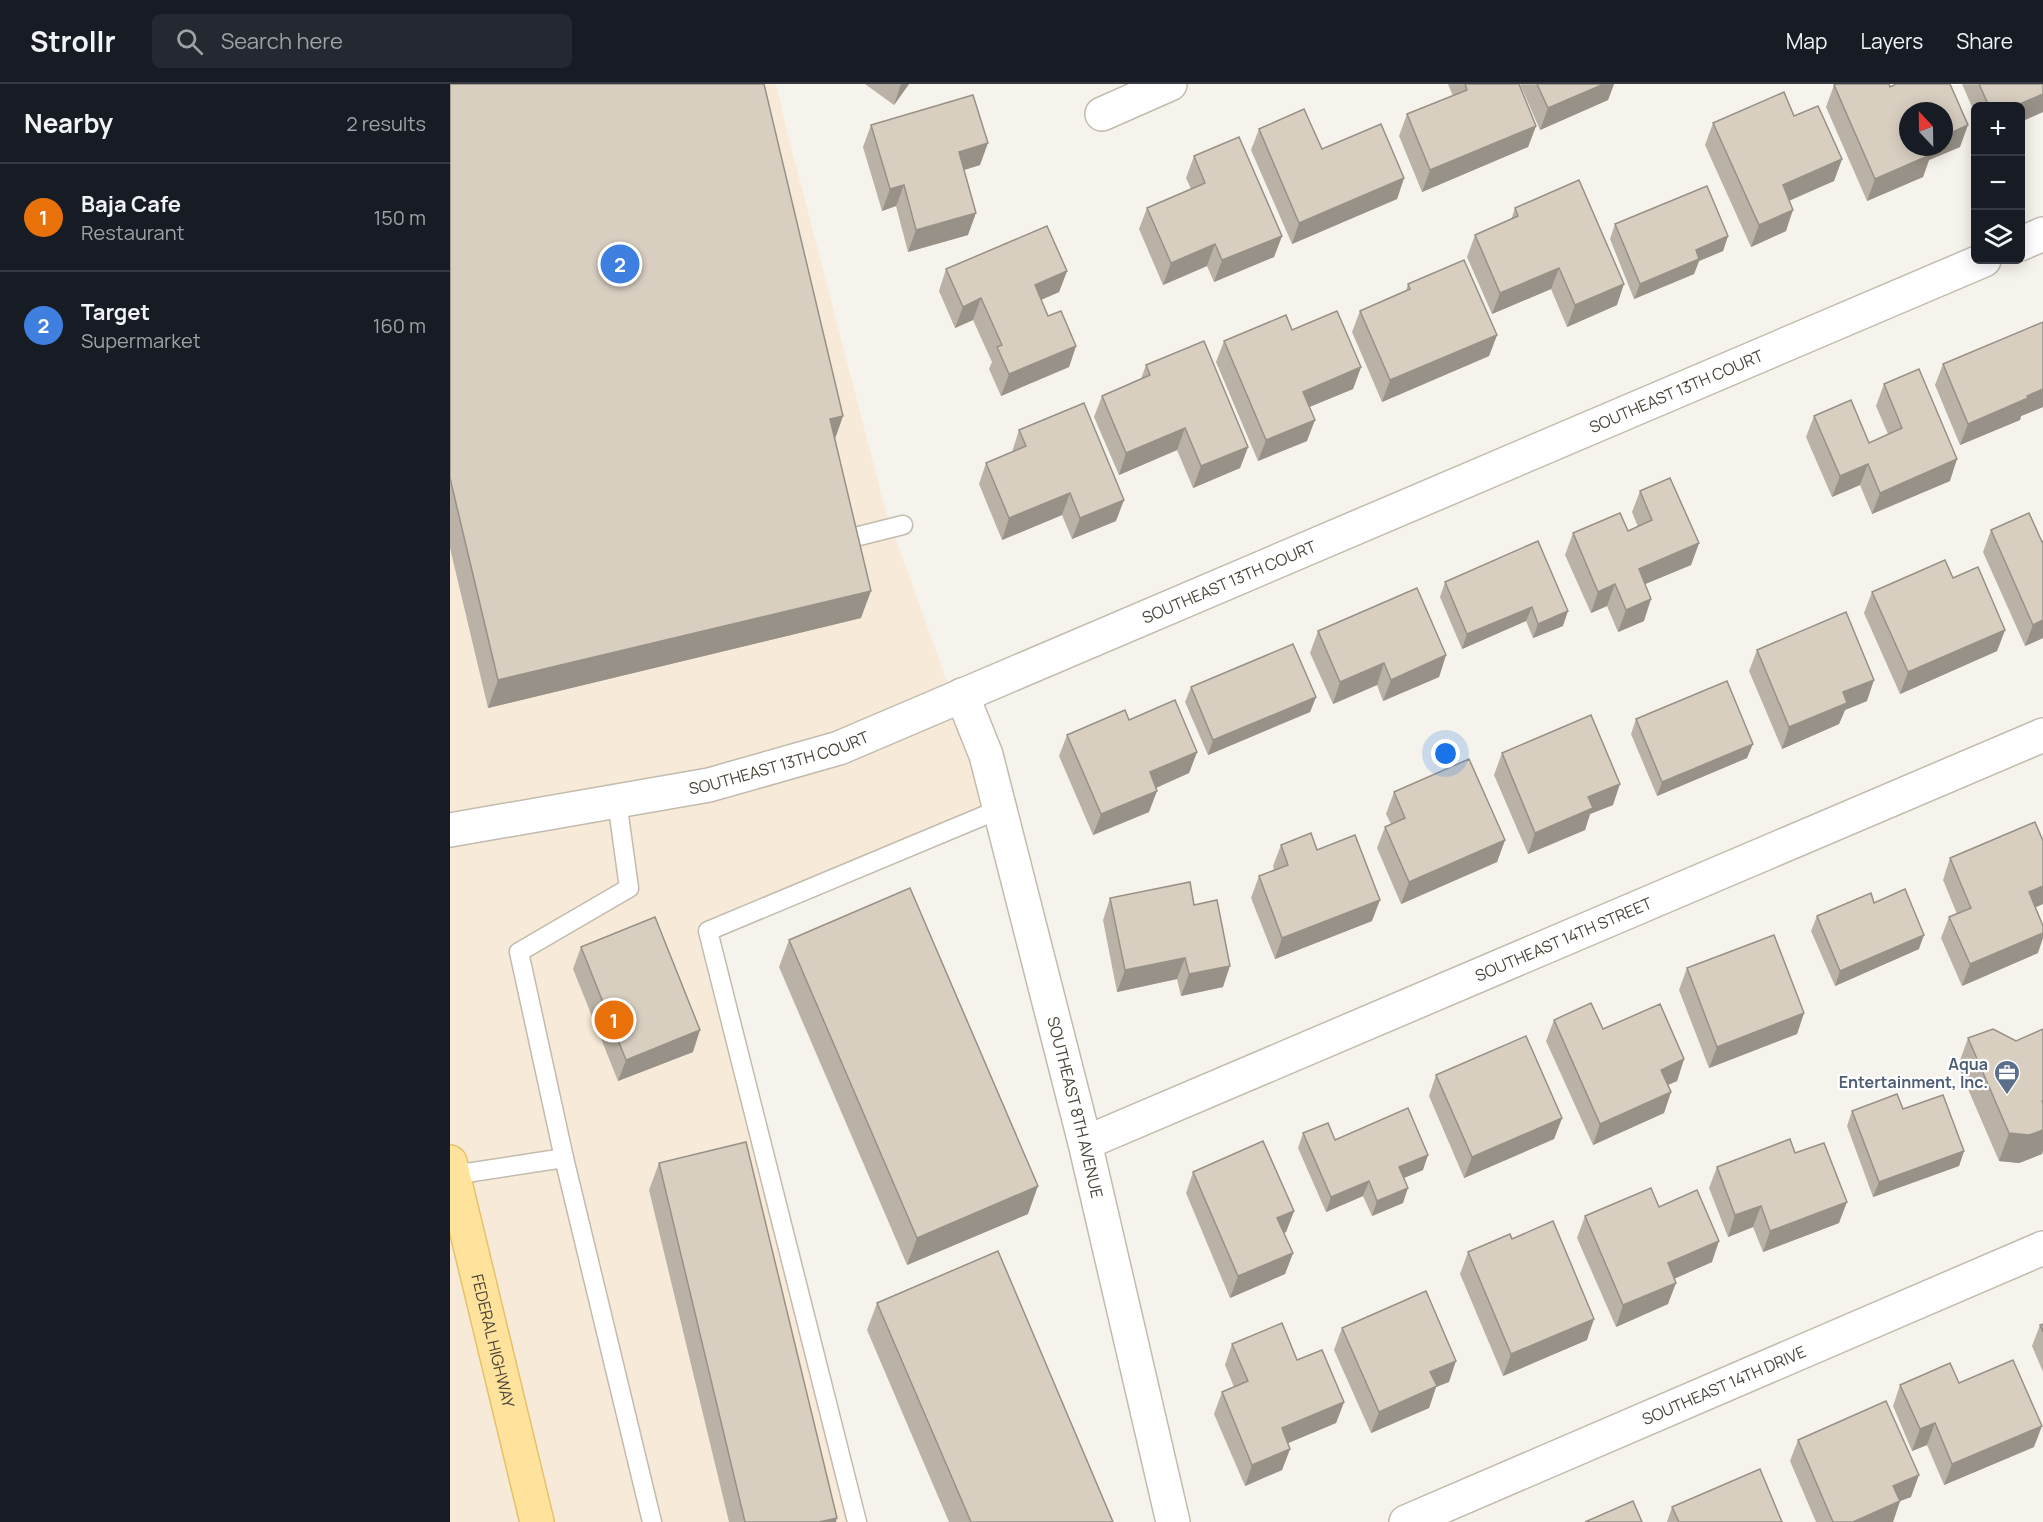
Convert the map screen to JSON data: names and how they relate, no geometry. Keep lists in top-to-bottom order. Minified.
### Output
{"streets":{"main road":["FEDERAL HIGHWAY"],"street":["SOUTHEAST 13TH COURT","SOUTHEAST 14TH STREET","SOUTHEAST 8TH AVENUE","SOUTHEAST 14TH DRIVE"]},"crossings":[["SOUTHEAST 13TH COURT","SOUTHEAST 8TH AVENUE"],["SOUTHEAST 14TH STREET","SOUTHEAST 8TH AVENUE"]],"places":{"office":["Aqua Entertainment, Inc."]},"north":"top","page":{"header":"Strollr","search":"Search here","nav":["Map","Layers","Share"],"heading":["Nearby","2 results"],"map_buttons":["+","−"],"list":[{"mark":"1","name":"Baja Cafe","note":"Restaurant","value":"150 m"},{"mark":"2","name":"Target","note":"Supermarket","value":"160 m"}],"pins":["2","1"]}}
